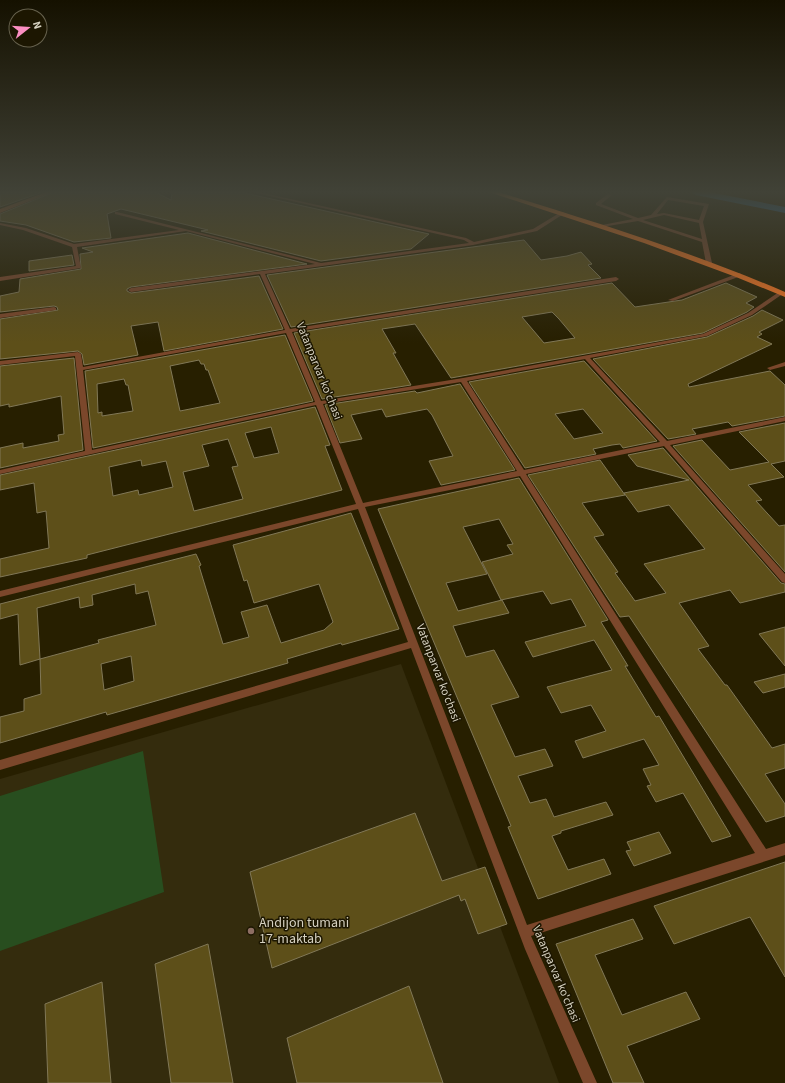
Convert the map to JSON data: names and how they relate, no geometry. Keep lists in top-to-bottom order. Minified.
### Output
{"streets":{"lane":["Vatanparvar ko'chasi"]},"places":["Andijon tumani 17-maktab"],"north":"right"}
